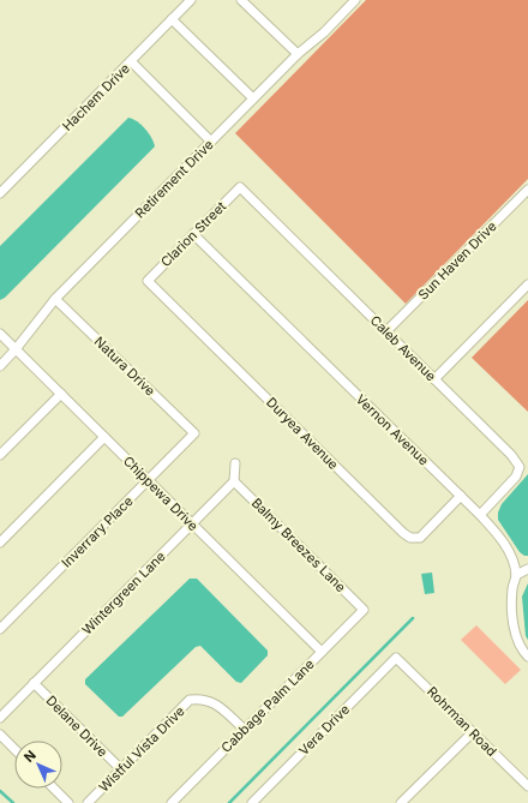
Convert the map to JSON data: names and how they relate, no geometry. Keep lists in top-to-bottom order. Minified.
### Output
{"streets":{"street":["Hachem Drive","Retirement Drive","Clarion Street","Sun Haven Drive","Caleb Avenue","Natura Drive","Vernon Avenue","Duryea Avenue","Chippewa Drive","Inverrary Place","Balmy Breezes Lane","Wintergreen Lane","Cabbage Palm Lane","Rohrman Road","Delane Drive","Vera Drive","Wistful Vista Drive"]},"crossings":[["Retirement Drive","Natura Drive"],["Retirement Drive","Chippewa Drive"],["Clarion Street","Caleb Avenue"],["Clarion Street","Vernon Avenue"],["Clarion Street","Duryea Avenue"],["Sun Haven Drive","Caleb Avenue"],["Caleb Avenue","Vernon Avenue"],["Natura Drive","Inverrary Place"],["Vernon Avenue","Duryea Avenue"],["Chippewa Drive","Inverrary Place"],["Chippewa Drive","Wintergreen Lane"],["Chippewa Drive","Cabbage Palm Lane"],["Balmy Breezes Lane","Wintergreen Lane"],["Balmy Breezes Lane","Cabbage Palm Lane"],["Wintergreen Lane","Delane Drive"],["Cabbage Palm Lane","Wistful Vista Drive"],["Rohrman Road","Vera Drive"],["Delane Drive","Wistful Vista Drive"]],"north":"top left"}
